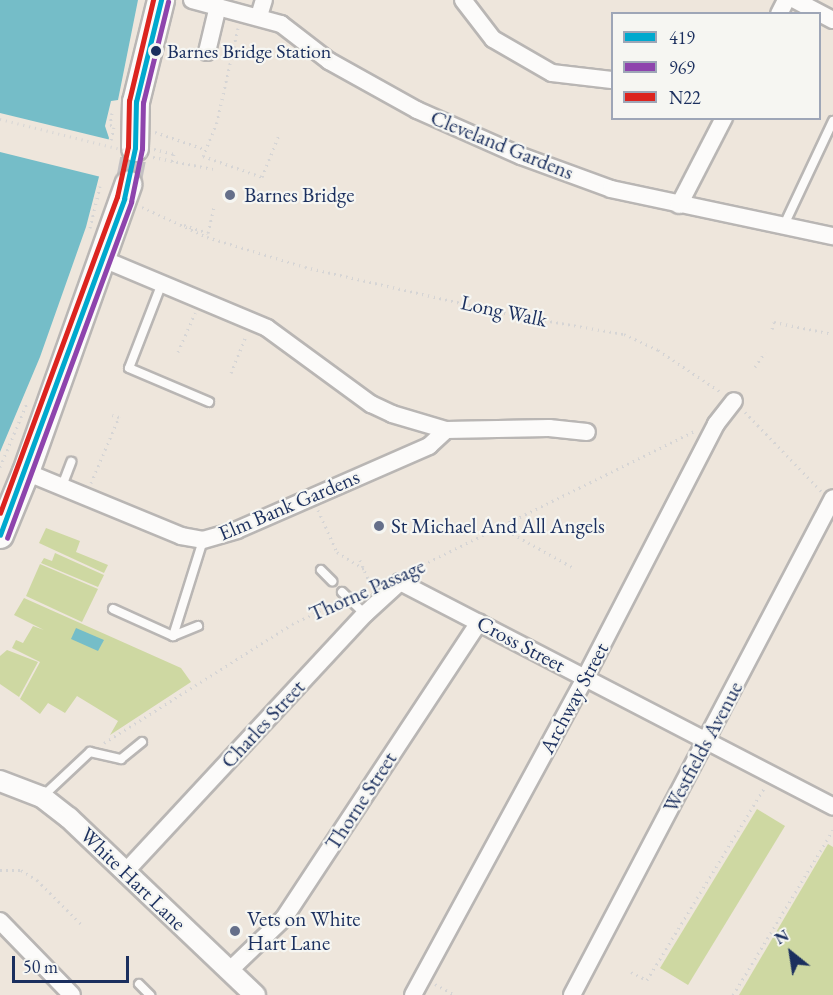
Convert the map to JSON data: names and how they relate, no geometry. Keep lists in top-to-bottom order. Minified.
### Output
{"streets":{"street":["Cleveland Gardens","Elm Bank Gardens","Cross Street","Archway Street","Charles Street","Westfields Avenue","Thorne Street","White Hart Lane"],"path":["Long Walk","Thorne Passage"]},"crossings":[["Long Walk","Archway Street"],["Long Walk","Westfields Avenue"],["Thorne Passage","Cross Street"],["Thorne Passage","Archway Street"],["Thorne Passage","Charles Street"],["Cross Street","Archway Street"],["Cross Street","Charles Street"],["Cross Street","Westfields Avenue"],["Cross Street","Thorne Street"],["Charles Street","White Hart Lane"],["Thorne Street","White Hart Lane"]],"places":["Barnes Bridge Station","Barnes Bridge","St Michael And All Angels","Vets on White Hart Lane"],"lines":["transit line 419","transit line N22","transit line 969"],"legend":["419","969","N22"],"scale_bar":"50 m","north":"top left"}
